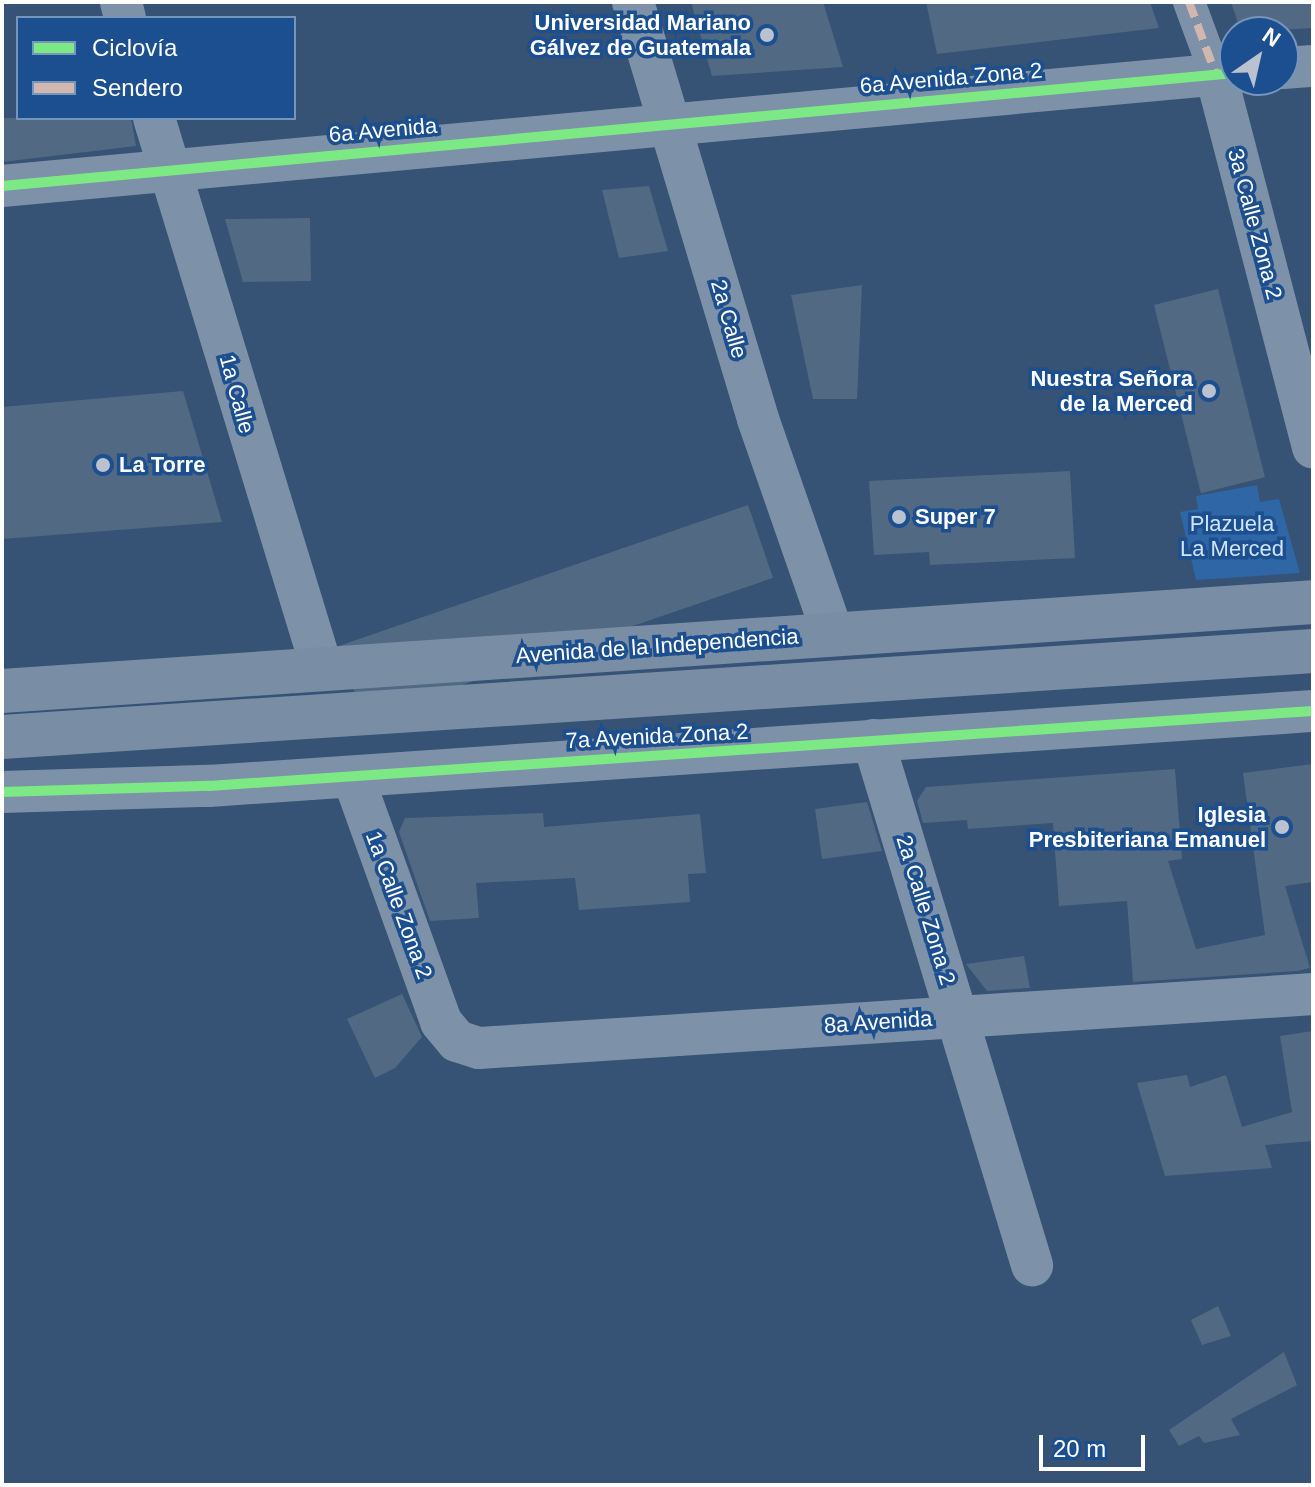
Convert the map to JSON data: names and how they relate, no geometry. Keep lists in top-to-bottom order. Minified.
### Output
{"streets":{"main road":["Avenida de la Independencia"],"street":["6a Avenida Zona 2","6a Avenida","3a Calle Zona 2","2a Calle","1a Calle","7a Avenida Zona 2","1a Calle Zona 2","2a Calle Zona 2","8a Avenida"]},"crossings":[["6a Avenida Zona 2","6a Avenida"],["6a Avenida Zona 2","2a Calle"],["6a Avenida","2a Calle"],["6a Avenida","1a Calle"],["2a Calle","Avenida de la Independencia"],["1a Calle","Avenida de la Independencia"],["7a Avenida Zona 2","1a Calle Zona 2"],["7a Avenida Zona 2","2a Calle Zona 2"],["1a Calle Zona 2","8a Avenida"],["2a Calle Zona 2","8a Avenida"]],"parks":["Plazuela La Merced"],"places":["Universidad Mariano Gálvez de Guatemala","Nuestra Señora de la Merced","La Torre","Super 7","Iglesia Presbiteriana Emanuel"],"legend":["Ciclovía","Sendero"],"scale_bar":"20 m","north":"top right"}
